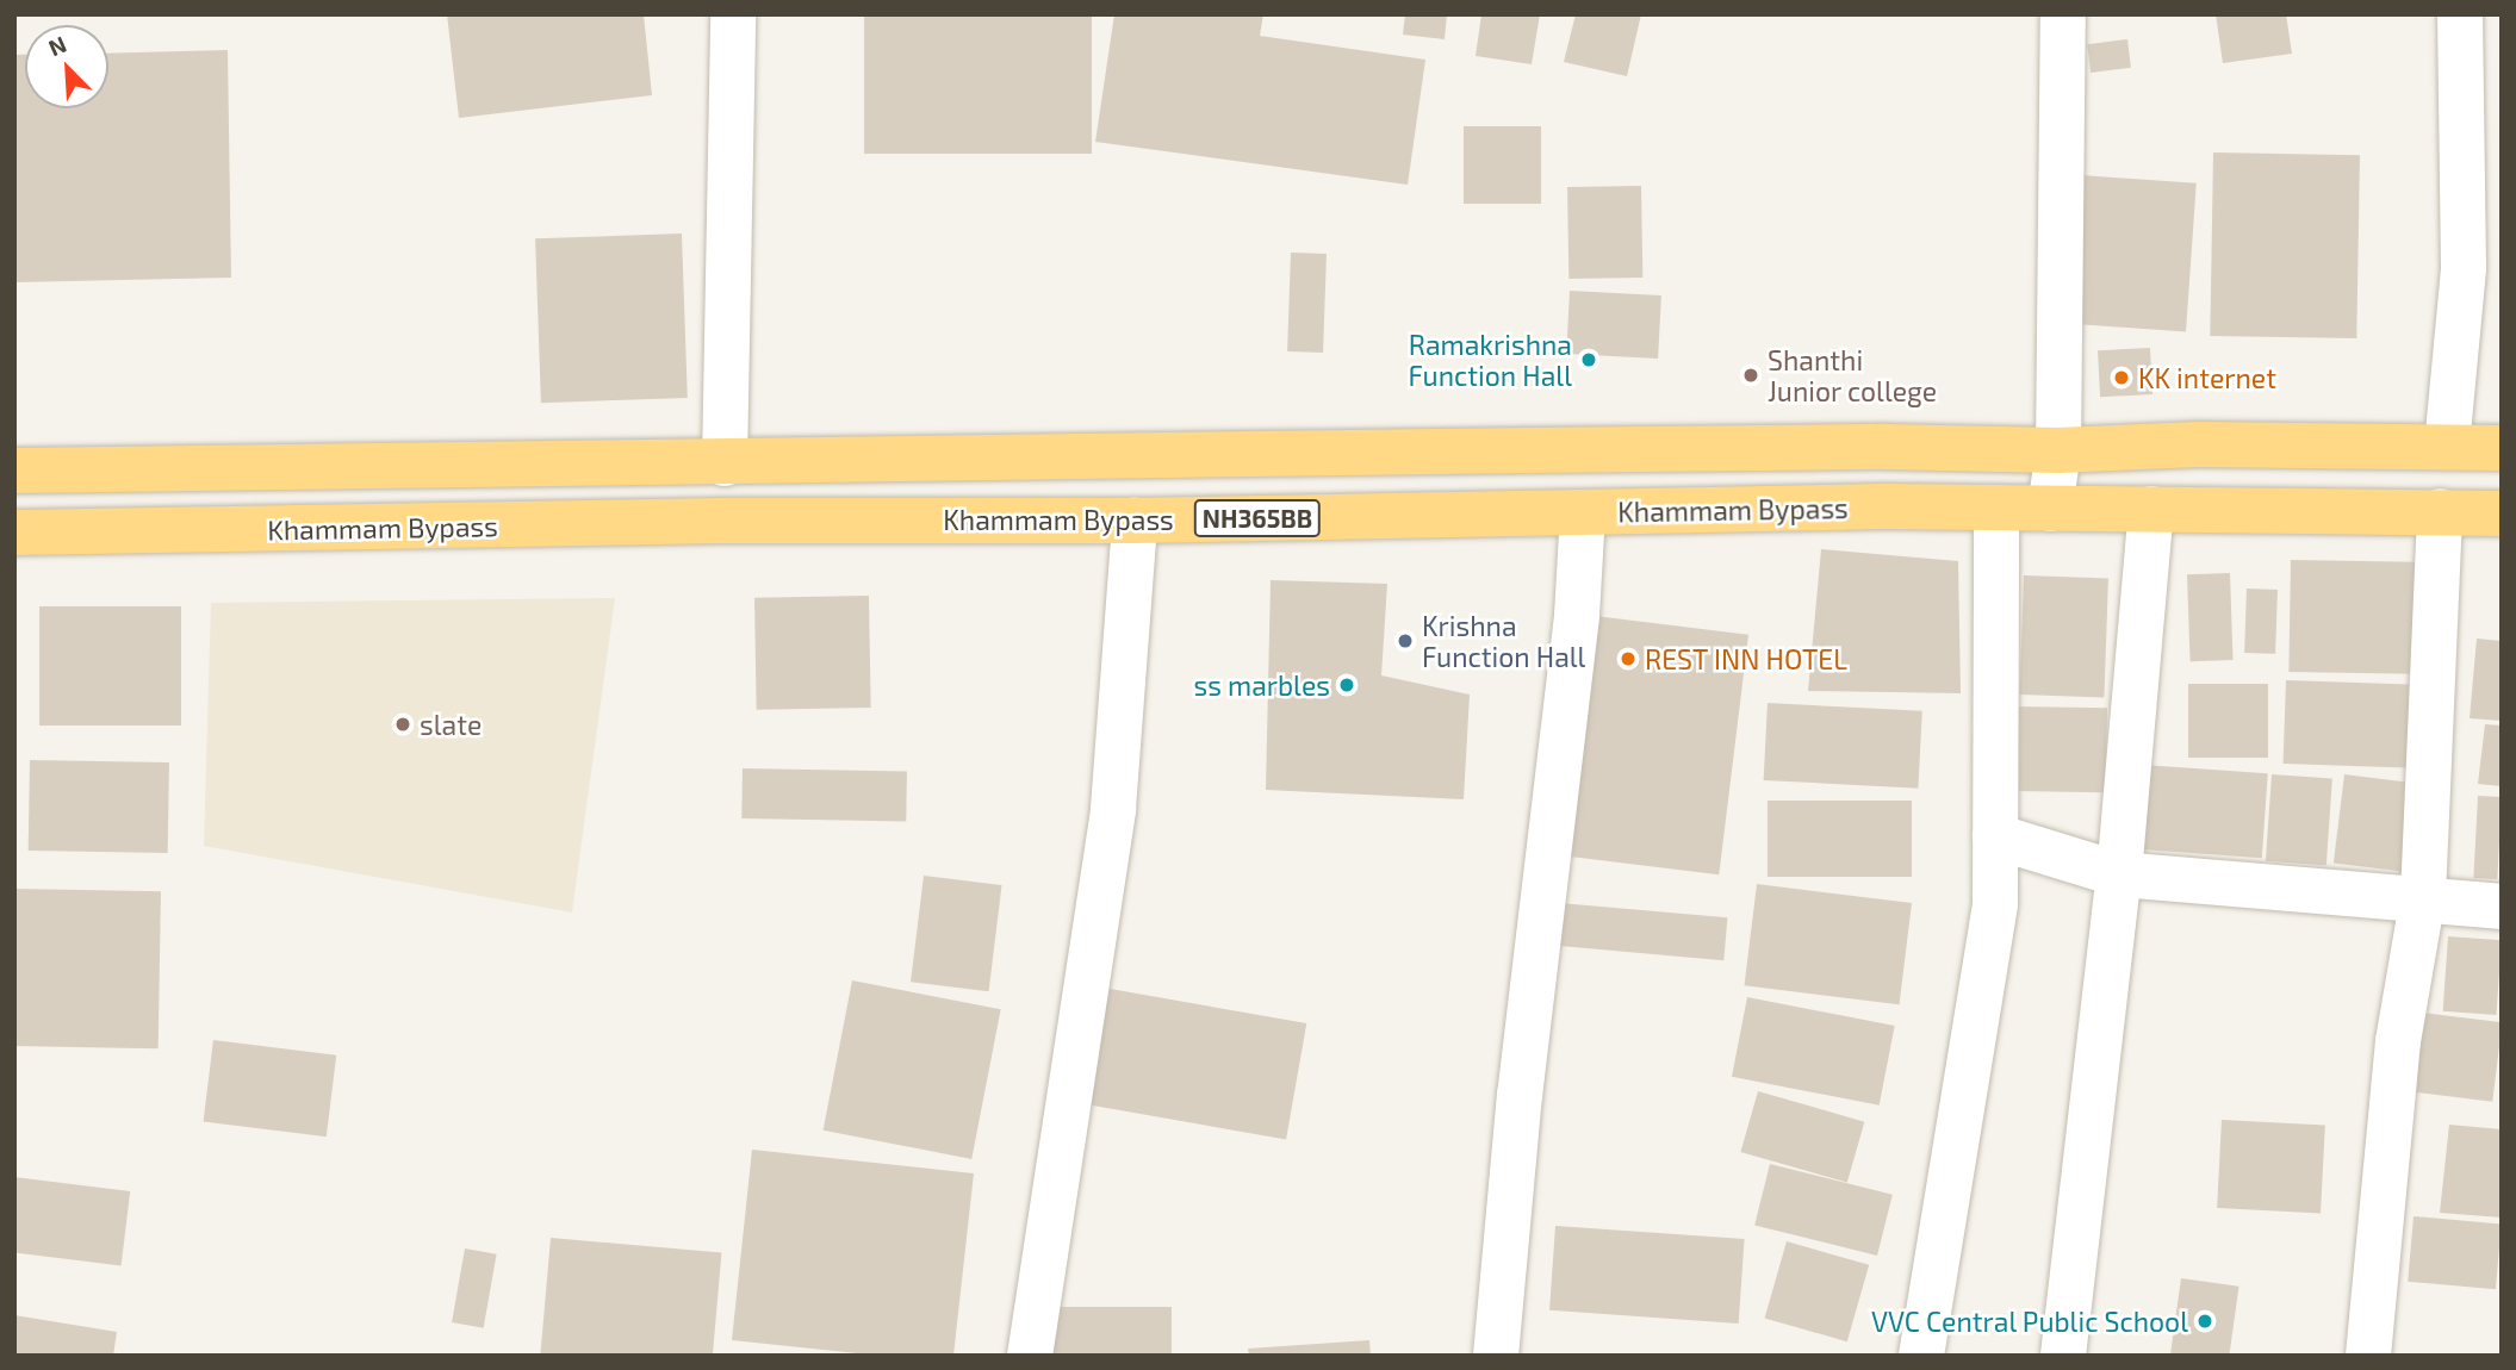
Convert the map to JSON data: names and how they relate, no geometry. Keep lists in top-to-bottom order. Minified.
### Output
{"streets":{"highway":["Khammam Bypass","NH365BB"]},"places":["Ramakrishna Function Hall","Shanthi Junior college","KK internet","Krishna Function Hall","REST INN HOTEL","ss marbles","slate","VVC Central Public School"],"north":"top left"}
